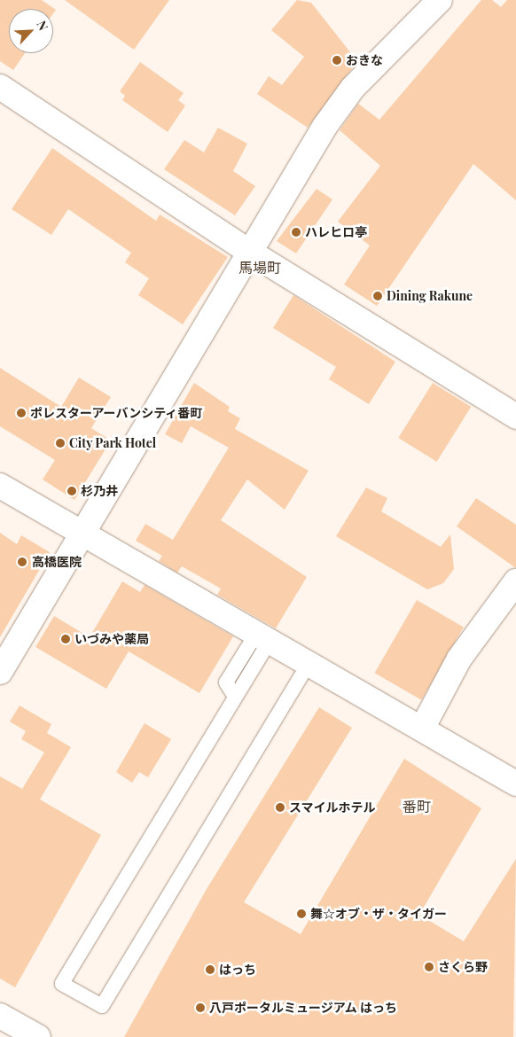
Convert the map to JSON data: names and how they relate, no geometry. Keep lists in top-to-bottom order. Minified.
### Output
{"districts":["馬場町","番町"],"places":["おきな","ハレヒロ亭","Dining Rakune","ポレスターアーバンシティ番町","City Park Hotel","杉乃井","高橋医院","いづみや薬局","スマイルホテル","舞☆オブ・ザ・タイガー","さくら野","はっち","八戸ポータルミュージアム はっち"],"north":"top right"}
